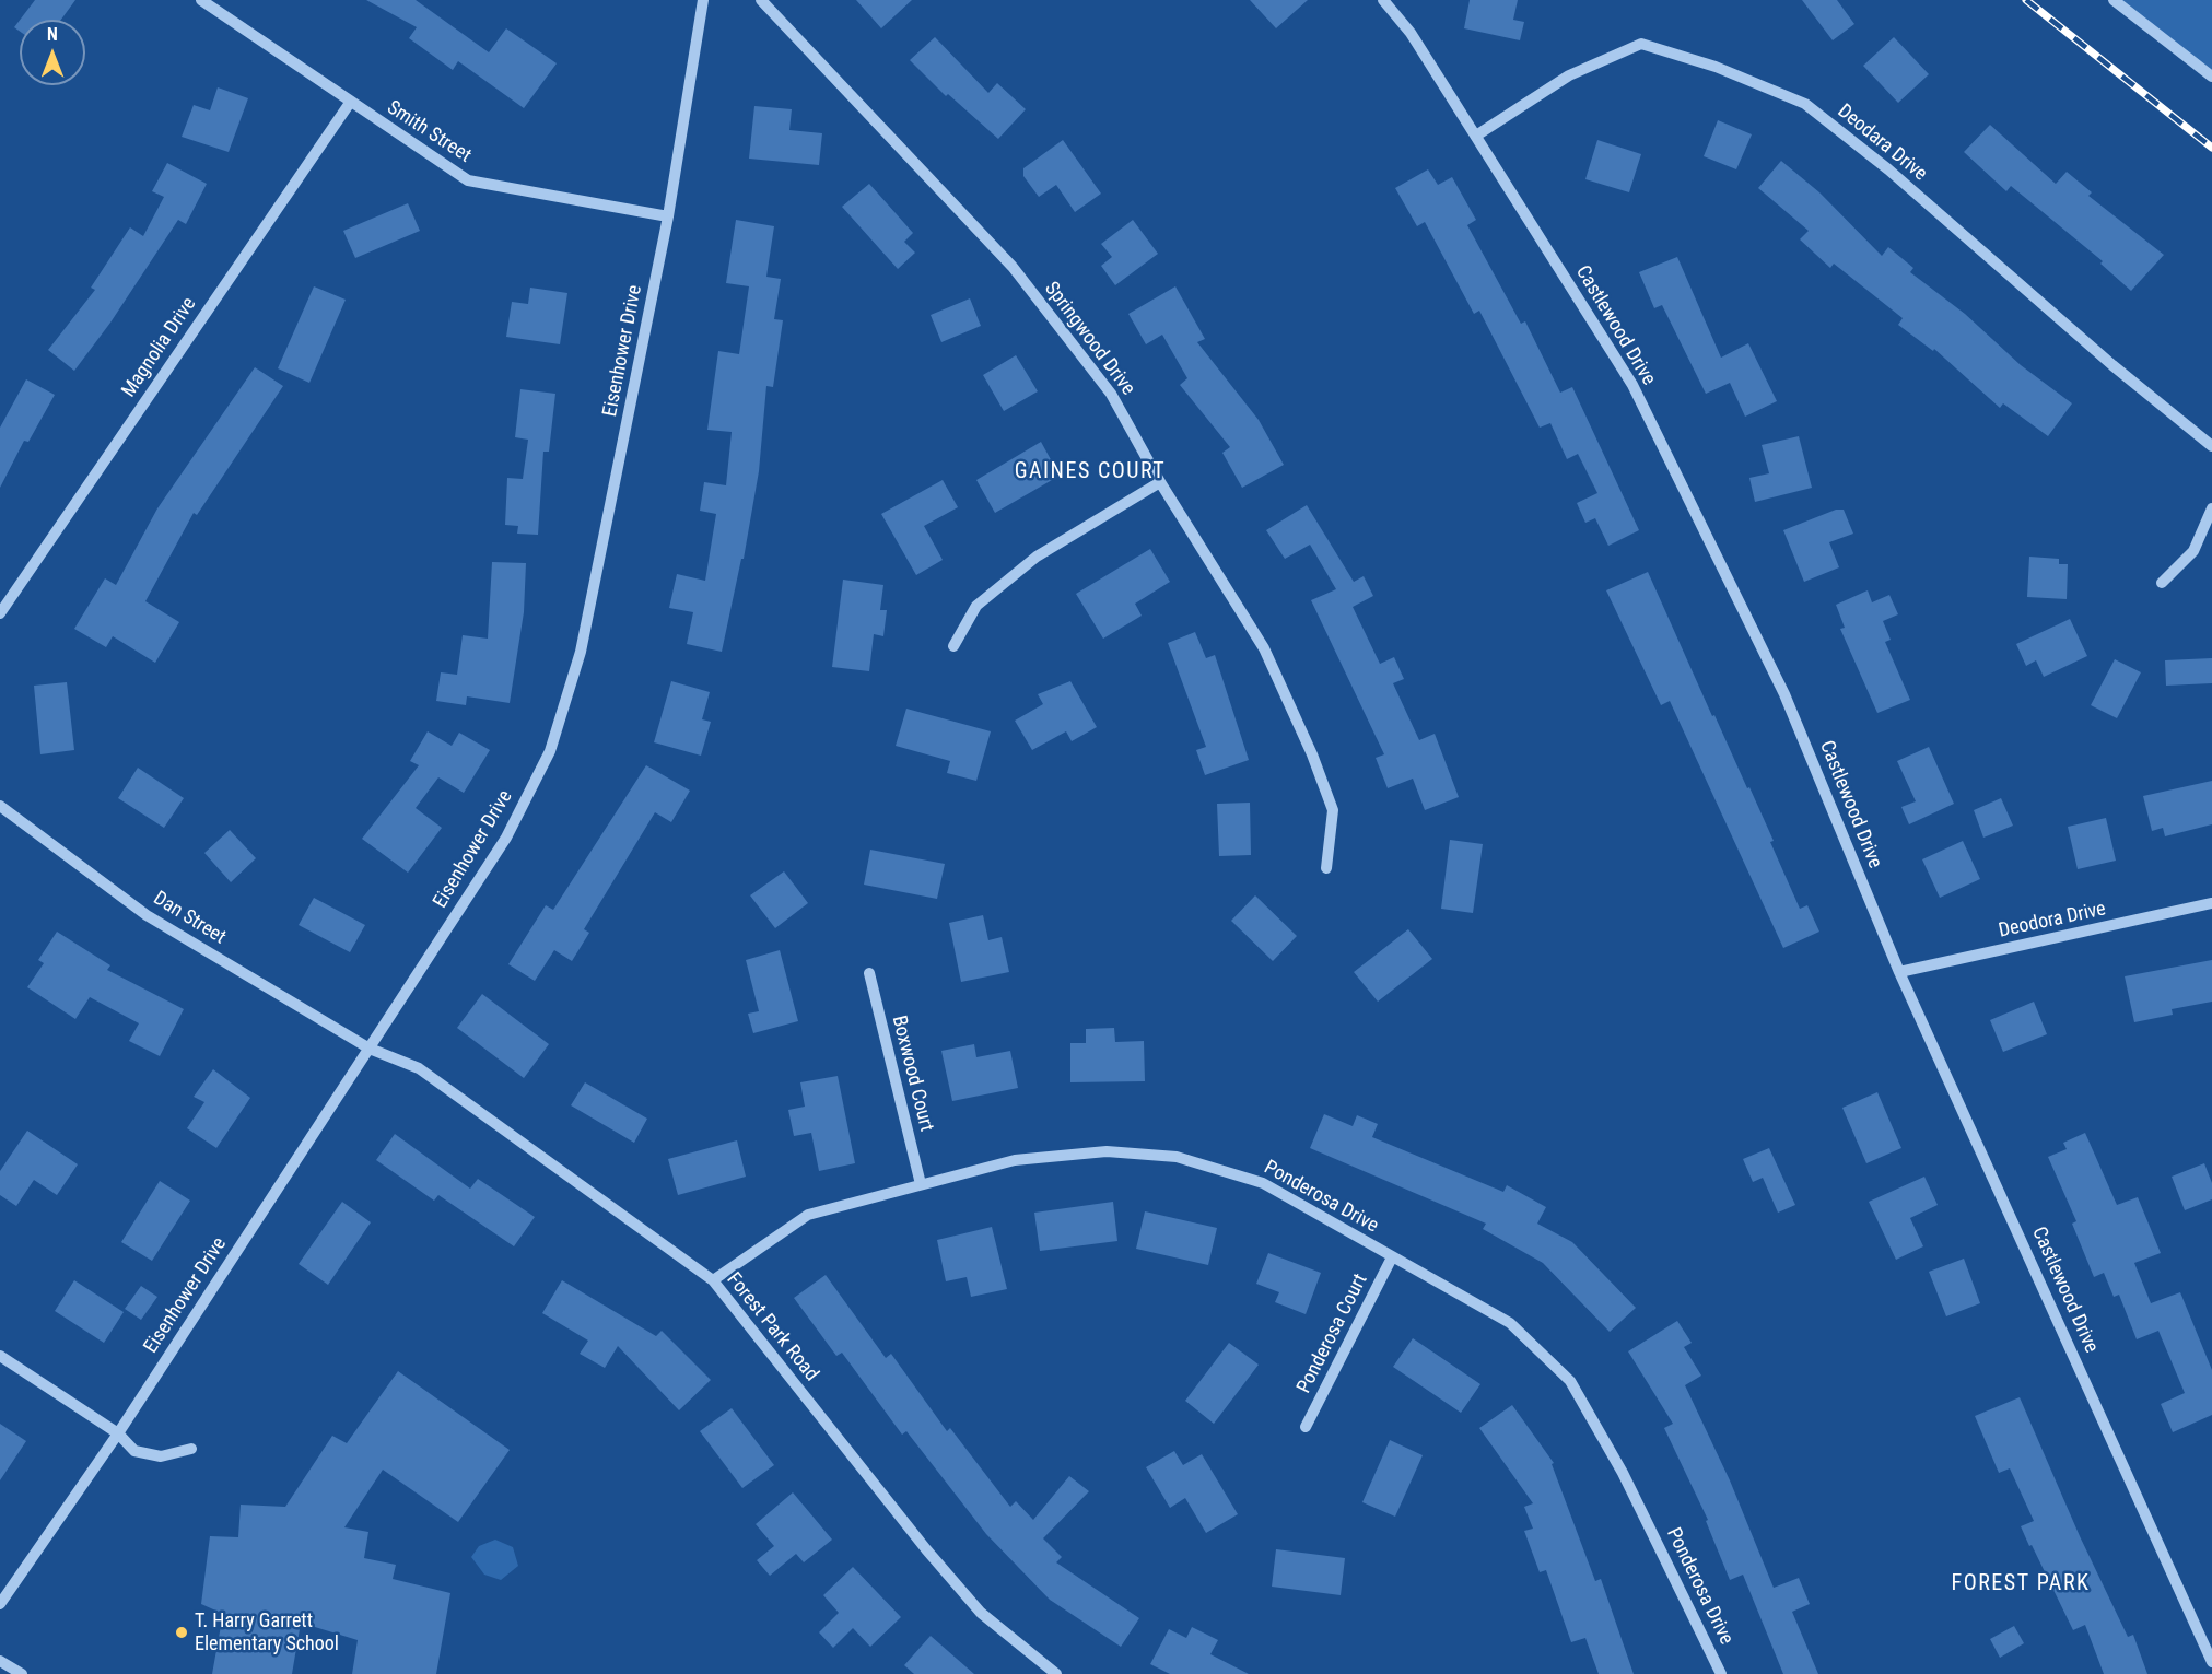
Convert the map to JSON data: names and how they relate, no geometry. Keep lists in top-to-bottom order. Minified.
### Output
{"streets":{"street":["Smith Street","Deodara Drive","Castlewood Drive","Springwood Drive","Magnolia Drive","Eisenhower Drive","Dan Street","Deodora Drive","Boxwood Court","Ponderosa Drive","Forest Park Road","Ponderosa Court"]},"crossings":[["Smith Street","Magnolia Drive"],["Smith Street","Eisenhower Drive"],["Deodara Drive","Castlewood Drive"],["Castlewood Drive","Deodora Drive"],["Eisenhower Drive","Dan Street"],["Eisenhower Drive","Forest Park Road"],["Dan Street","Forest Park Road"],["Boxwood Court","Ponderosa Drive"],["Ponderosa Drive","Forest Park Road"],["Ponderosa Drive","Ponderosa Court"]],"districts":["GAINES COURT","FOREST PARK"],"places":["T. Harry Garrett Elementary School"],"north":"top"}
